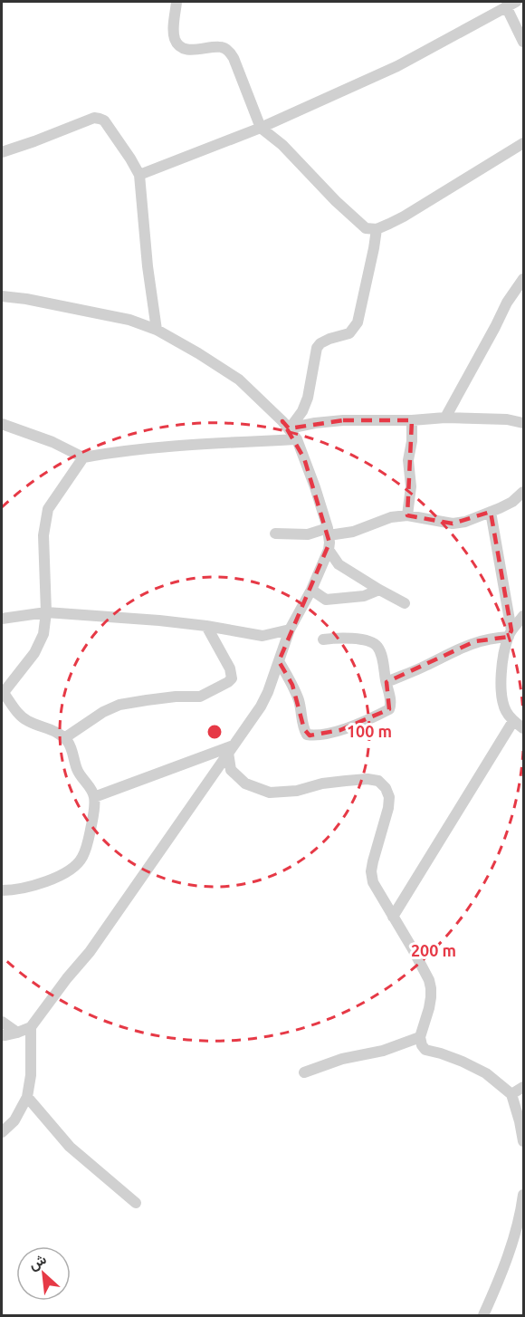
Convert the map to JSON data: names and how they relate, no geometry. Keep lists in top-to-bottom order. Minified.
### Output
{"north":"top left","rings":["100 m","200 m"]}
